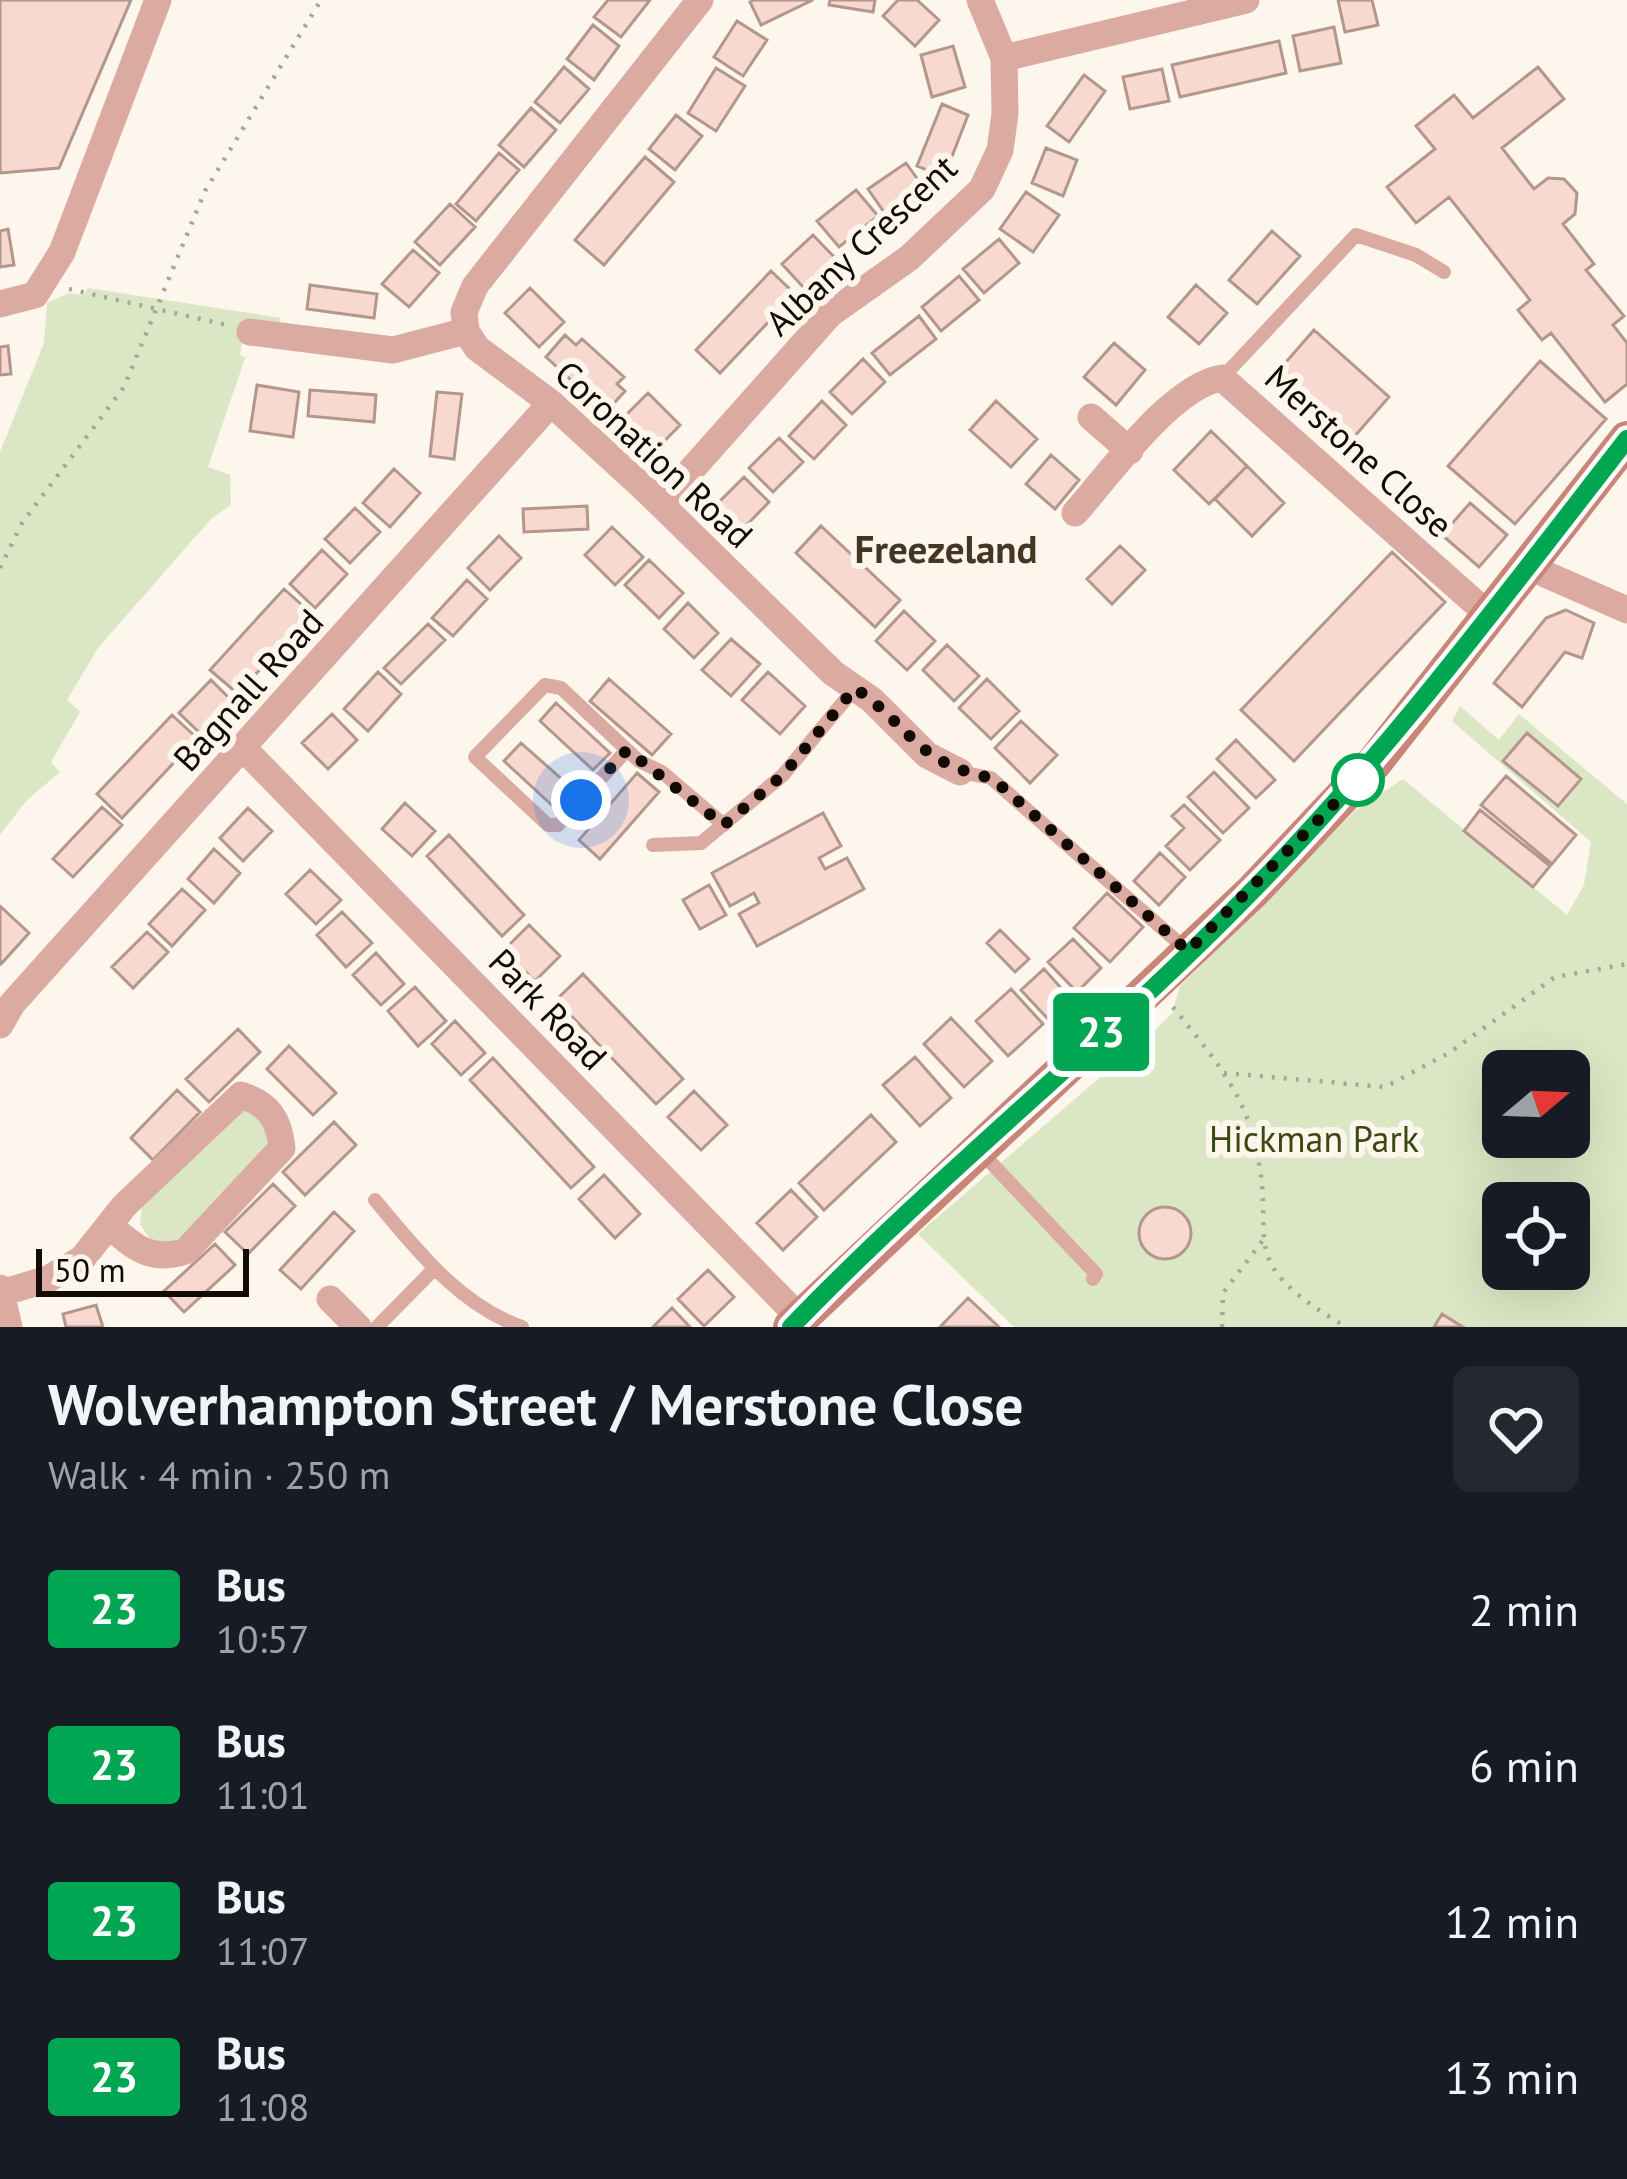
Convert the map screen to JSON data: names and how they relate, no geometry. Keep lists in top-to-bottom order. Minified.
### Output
{"streets":{"street":["Albany Crescent","Merstone Close","Coronation Road","Bagnall Road","Park Road"]},"crossings":[["Albany Crescent","Coronation Road"],["Coronation Road","Bagnall Road"],["Bagnall Road","Park Road"]],"districts":["Freezeland"],"parks":["Hickman Park"],"lines":["bus line 23"],"scale_bar":"50 m","north":"right","page":{"on_map":"23","scale":"50 m","heading":["Wolverhampton Street / Merstone Close","Walk · 4 min · 250 m"],"list":[{"mark":"23","name":"Bus","note":"10:57","value":"2 min"},{"mark":"23","name":"Bus","note":"11:01","value":"6 min"},{"mark":"23","name":"Bus","note":"11:07","value":"12 min"},{"mark":"23","name":"Bus","note":"11:08","value":"13 min"}]}}
